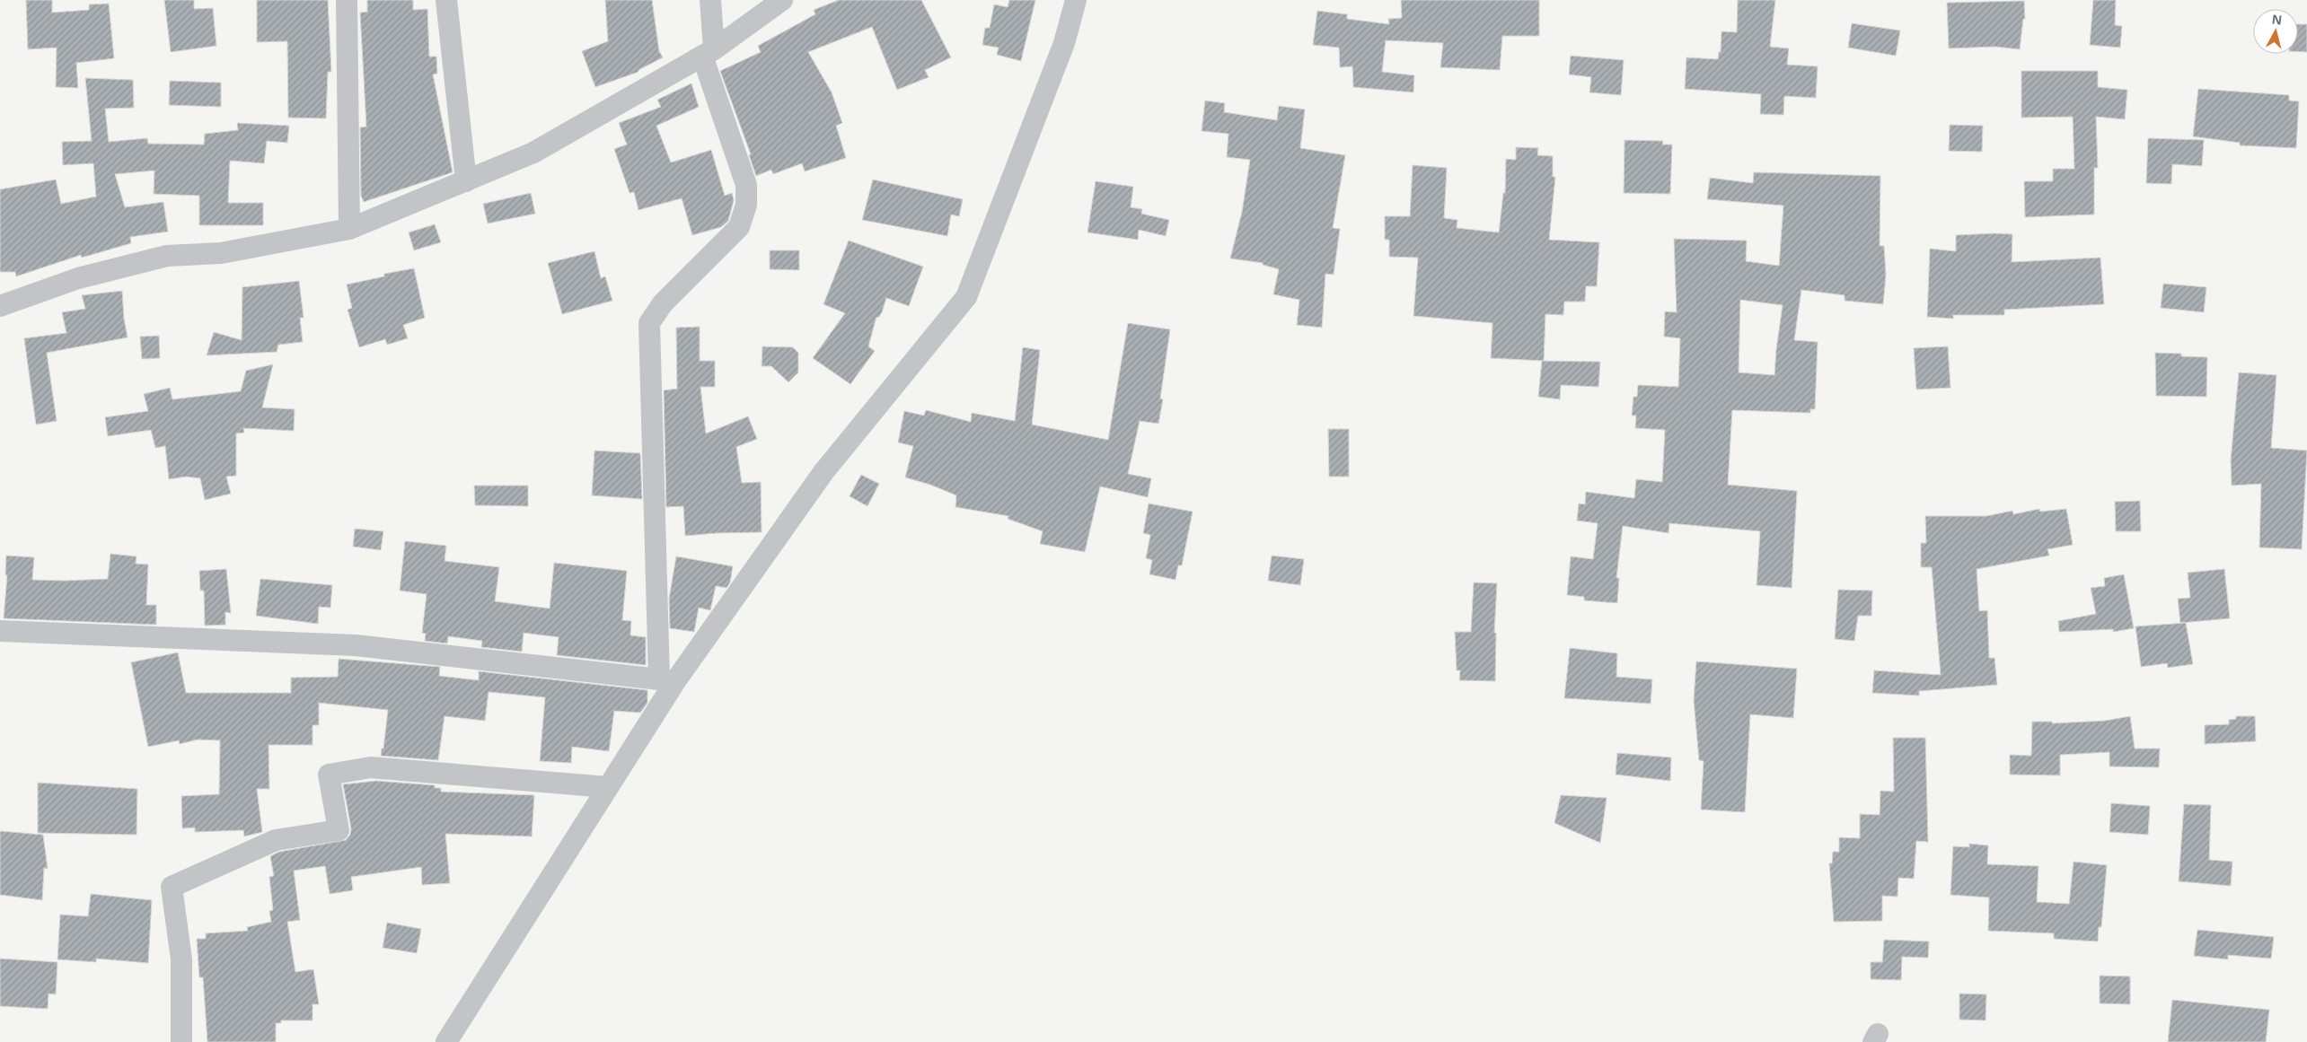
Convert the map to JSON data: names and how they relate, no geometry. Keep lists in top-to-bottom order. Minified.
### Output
{"north":"top"}
